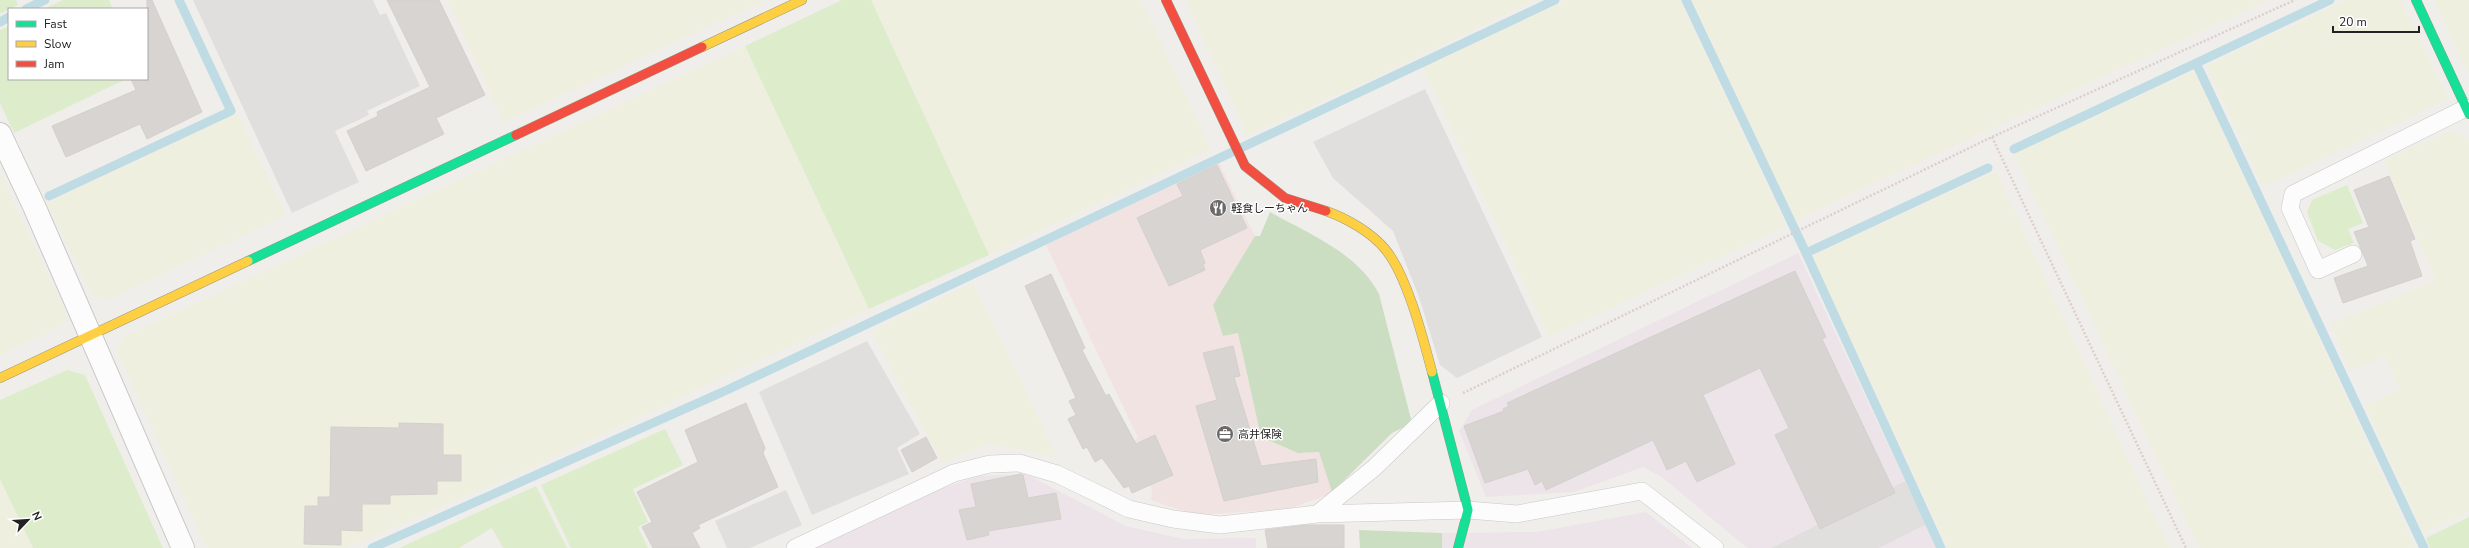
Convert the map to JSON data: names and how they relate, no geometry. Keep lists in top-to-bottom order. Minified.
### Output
{"places":{"restaurant":["軽食しーちゃん"],"office":["高井保険"]},"legend":["Fast","Slow","Jam"],"scale_bar":"20 m","north":"top right"}
